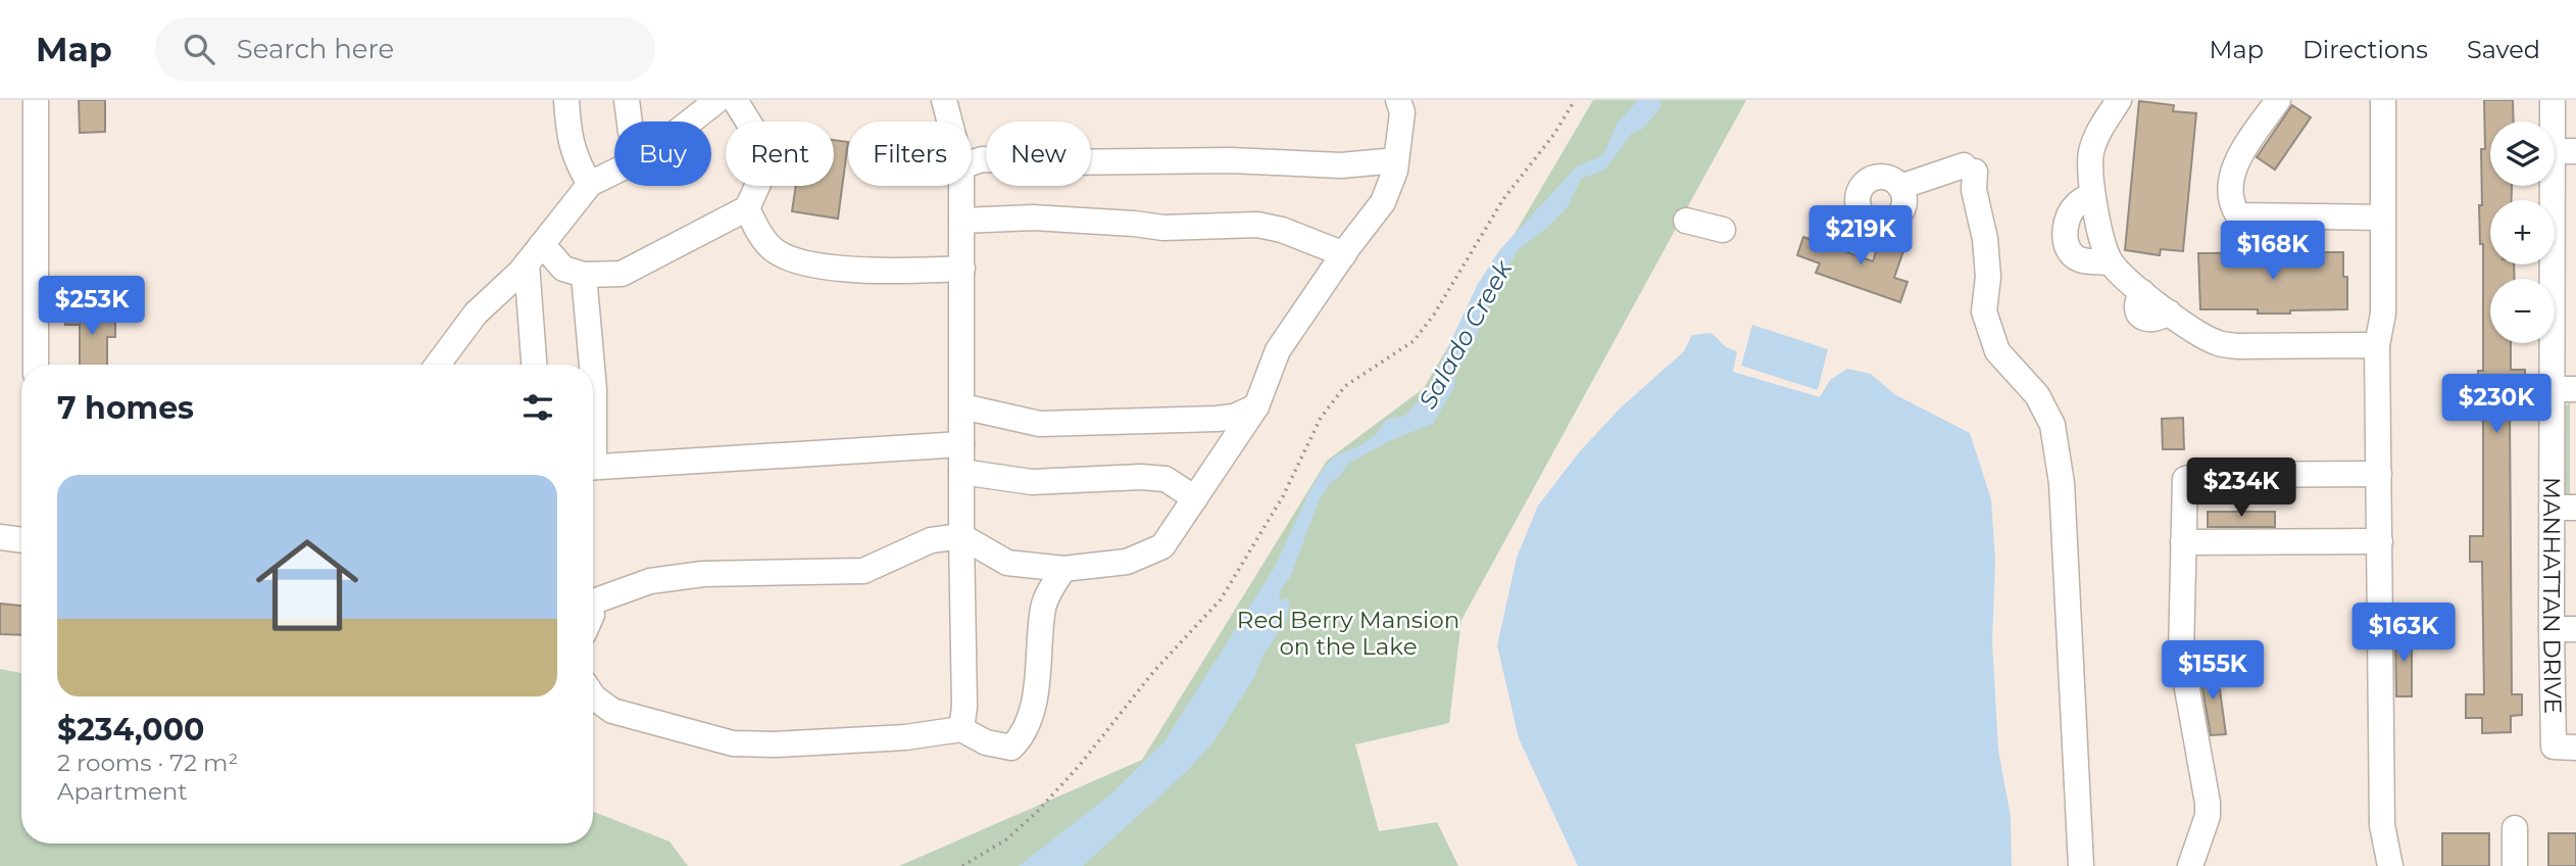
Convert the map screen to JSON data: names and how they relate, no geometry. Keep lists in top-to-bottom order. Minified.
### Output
{"streets":{"street":["MANHATTAN DRIVE"]},"water":["Salado Creek"],"parks":["Red Berry Mansion on the Lake"],"page":{"header":"Map","search":"Search here","nav":["Map","Directions","Saved"],"map_buttons":["+","−"],"chip":["Buy","Rent","Filters","New"],"price":["$219K","$168K","$253K","$230K","$234K","$163K","$155K"],"heading":"7 homes","list":[{"name":"$234,000","note":"2 rooms · 72 m² · Apartment"}]}}
